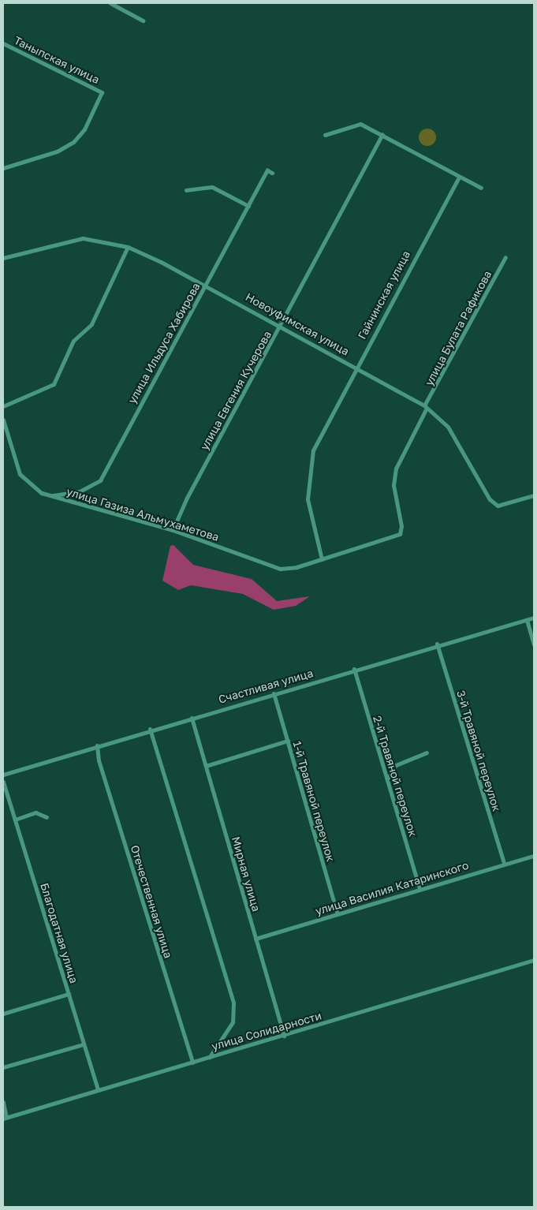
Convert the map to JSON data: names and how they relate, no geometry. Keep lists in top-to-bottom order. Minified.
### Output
{"streets":{"street":["Таныпская улица","Гайнинская улица","Новоуфимская улица","улица Булата Рафикова","улица Ильдуса Хабирова","улица Евгения Кучерова","улица Газиза Альмухаметова","Счастливая улица","3-й Травяной переулок","2-й Травяной переулок","1-й Травяной переулок","Мирная улица","улица Василия Катаринского","Отечественная улица","Благодатная улица","улица Солидарности"]},"crossings":[["Гайнинская улица","Новоуфимская улица"],["Гайнинская улица","улица Булата Рафикова"],["Гайнинская улица","улица Газиза Альмухаметова"],["Новоуфимская улица","улица Булата Рафикова"],["Новоуфимская улица","улица Ильдуса Хабирова"],["Новоуфимская улица","улица Евгения Кучерова"],["улица Булата Рафикова","улица Газиза Альмухаметова"],["улица Ильдуса Хабирова","улица Газиза Альмухаметова"],["улица Евгения Кучерова","улица Газиза Альмухаметова"],["Счастливая улица","3-й Травяной переулок"],["Счастливая улица","2-й Травяной переулок"],["Счастливая улица","1-й Травяной переулок"],["Счастливая улица","Мирная улица"],["Счастливая улица","Отечественная улица"],["3-й Травяной переулок","улица Василия Катаринского"],["2-й Травяной переулок","улица Василия Катаринского"],["1-й Травяной переулок","улица Василия Катаринского"],["Мирная улица","улица Василия Катаринского"],["Мирная улица","улица Солидарности"],["Отечественная улица","улица Солидарности"],["Благодатная улица","улица Солидарности"]]}
